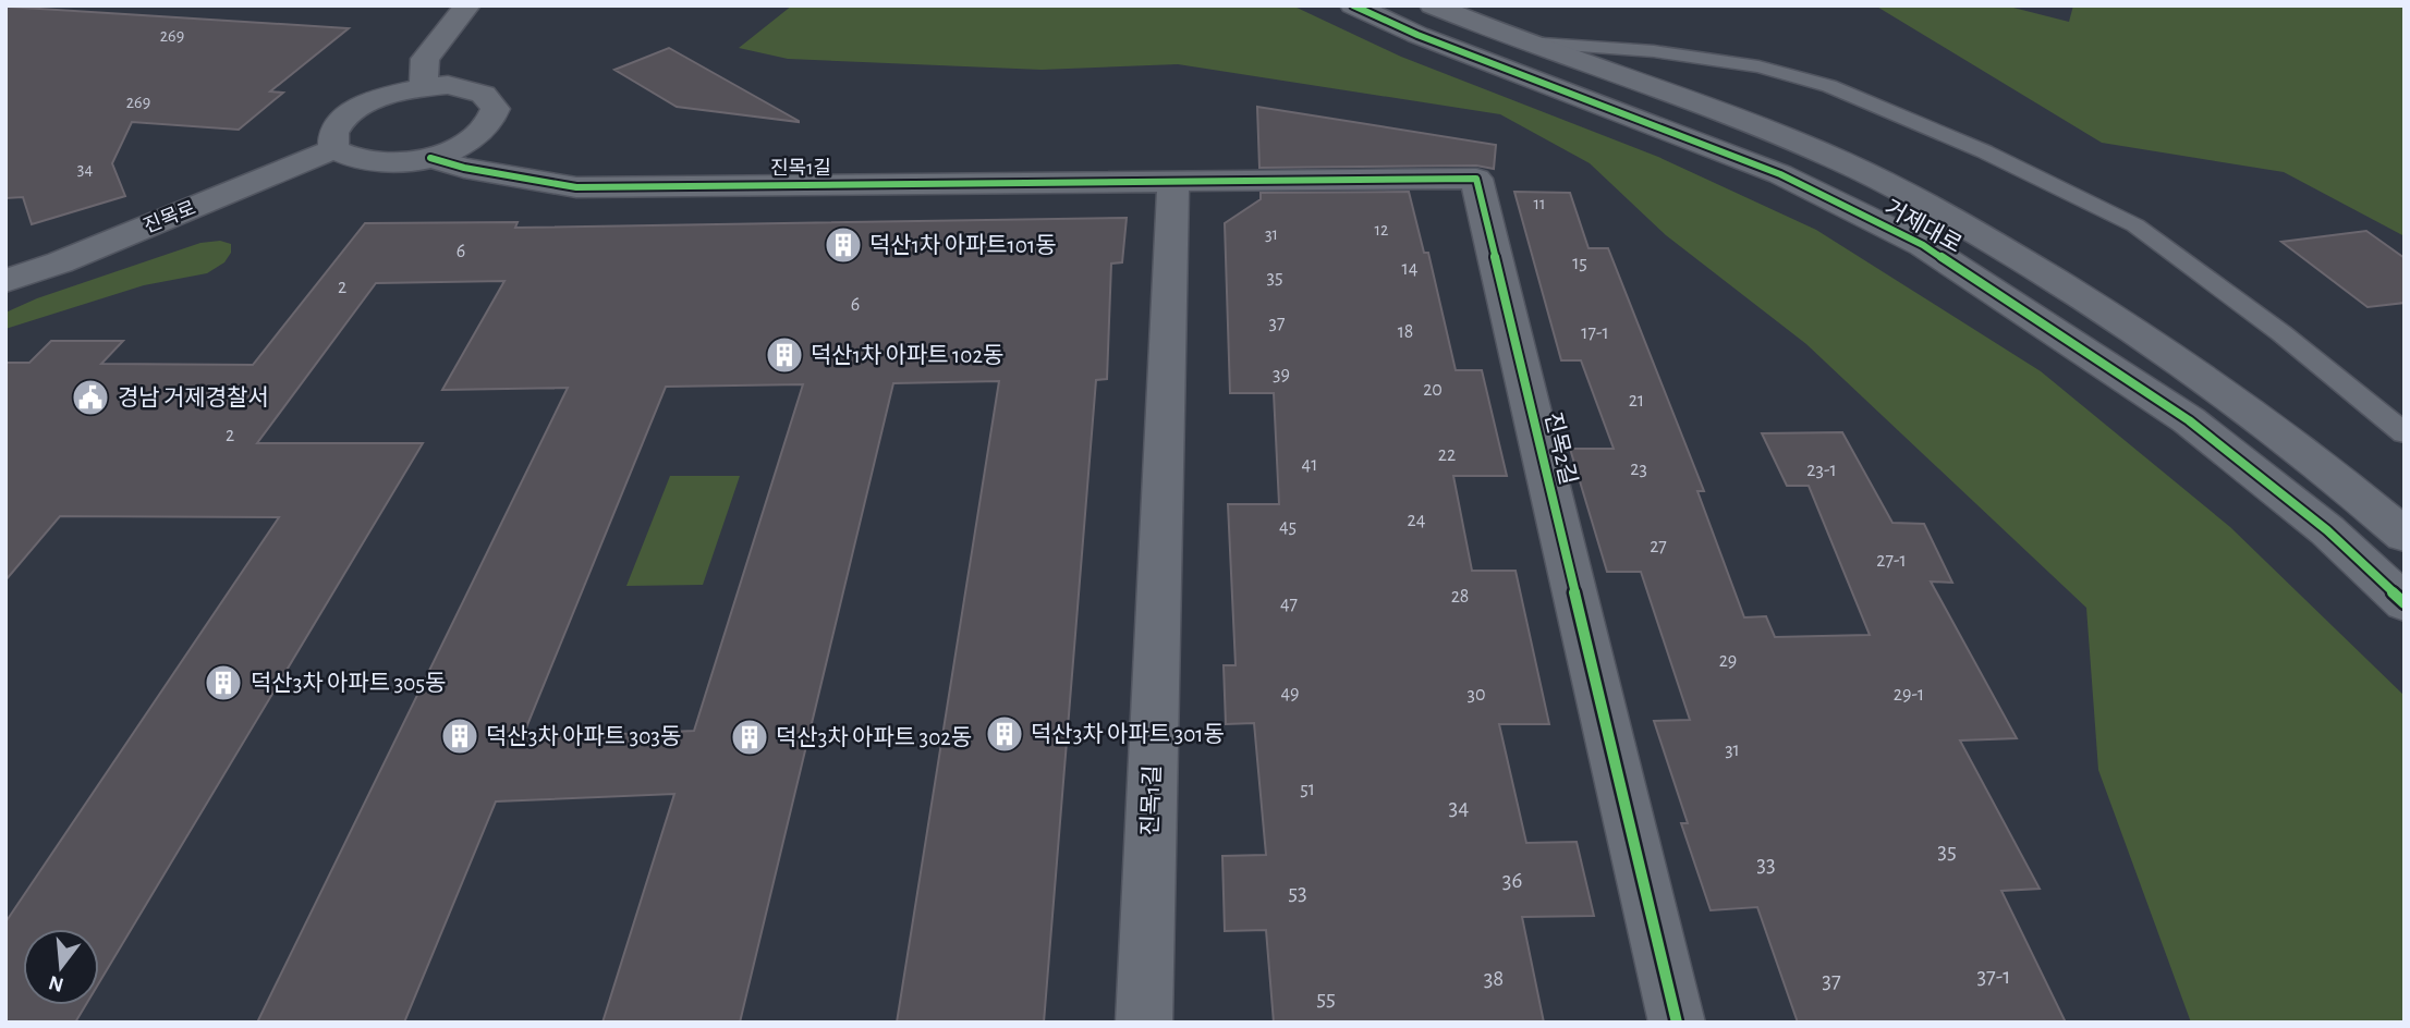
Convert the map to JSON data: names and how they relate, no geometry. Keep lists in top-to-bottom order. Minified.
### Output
{"streets":{"street":["진목1길","진목로","거제대로","진목2길"]},"crossings":[["진목1길","진목2길"]],"places":{"building":["덕산1차 아파트101동","덕산1차 아파트 102동","덕산3차 아파트 305동","덕산3차 아파트 301동","덕산3차 아파트 303동","덕산3차 아파트 302동"],"public building":["경남 거제경찰서"]},"house_numbers":["269","269","34","11","12","31","6","15","14","35","2","6","37","18","17-1","39","20","21","2","22","41","23","23-1","24","45","27","27-1","28","47","29","49","30","29-1","31","51","34","35","33","36","53","37-1","38","37","55"],"north":"bottom"}
